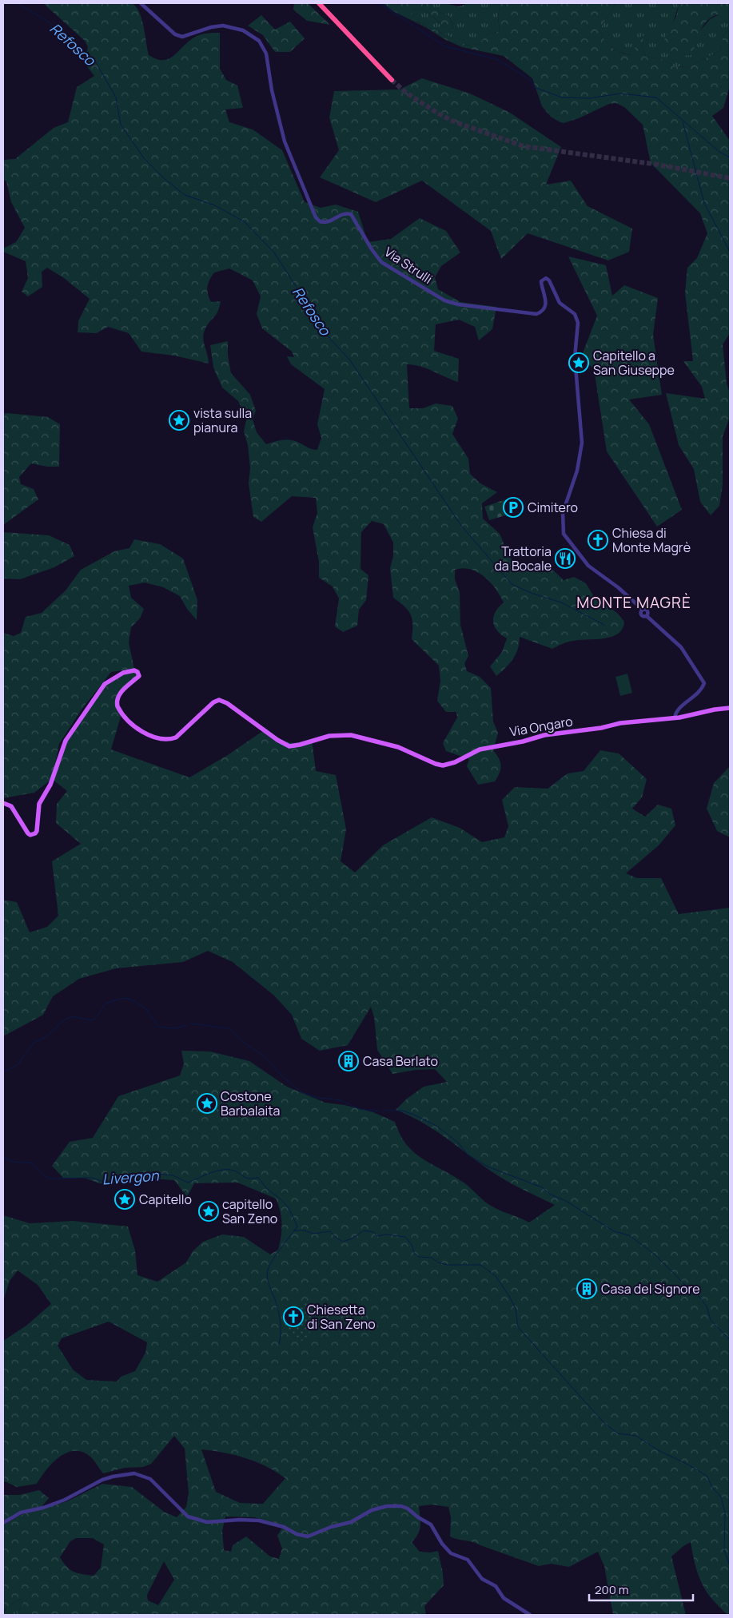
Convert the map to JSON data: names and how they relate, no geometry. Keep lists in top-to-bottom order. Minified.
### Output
{"streets":{"main road":["Via Ongaro"],"street":["Via Strulli"]},"crossings":[["Via Strulli","Via Ongaro"]],"districts":["MONTE MAGRÈ"],"water":["Refosco","Livergon"],"places":{"place":["Capitello a San Giuseppe","vista sulla pianura","Costone Barbalaita","Capitello","capitello San Zeno"],"parking":["Cimitero"],"church":["Chiesa di Monte Magrè","Chiesetta di San Zeno"],"restaurant":["Trattoria da Bocale"],"building":["Casa Berlato","Casa del Signore"]},"scale_bar":"200 m"}
